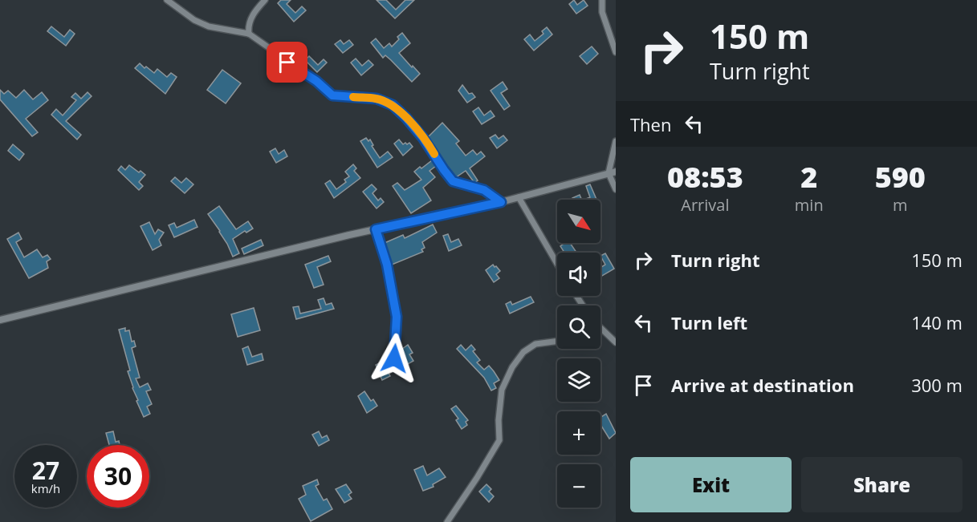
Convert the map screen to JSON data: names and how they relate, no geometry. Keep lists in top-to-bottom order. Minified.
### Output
{"north":"bottom right","page":{"turn":["150 m","Turn right"],"then":"Then","eta":["08:53","Arrival","2","min","590","m"],"map_buttons":["+","−"],"list":[{"name":"Turn right","value":"150 m"},{"name":"Turn left","value":"140 m"},{"name":"Arrive at destination","value":"300 m"}],"speed":"27 km/h","limit":"30","buttons":["Exit","Share"]}}
